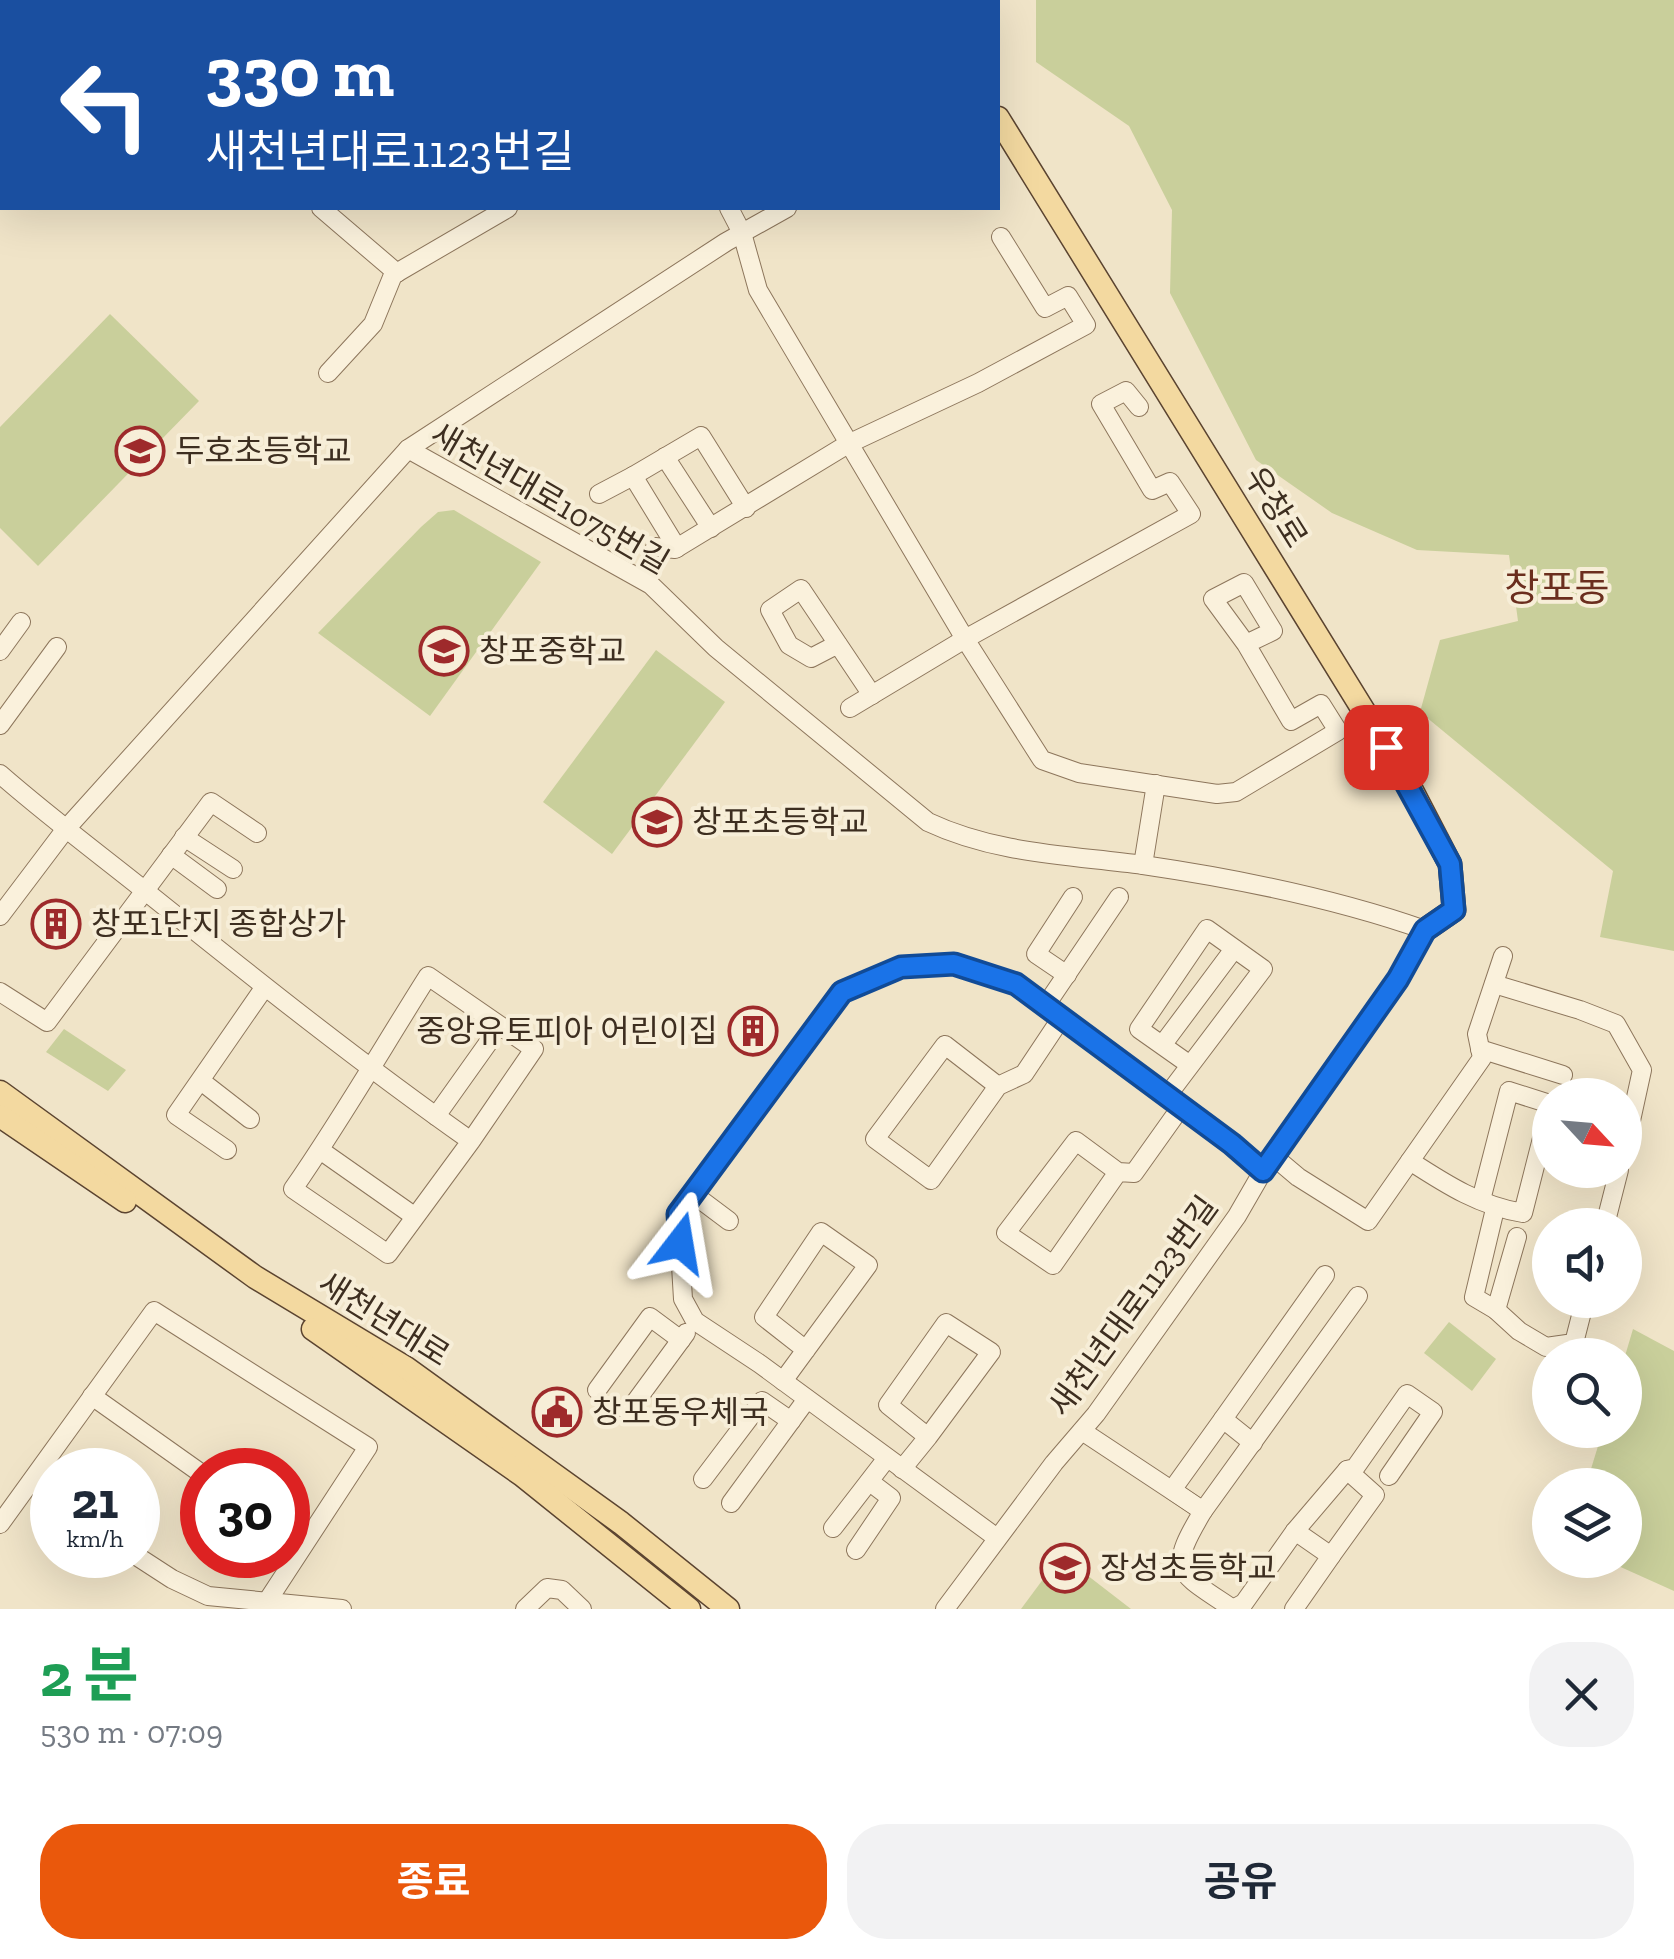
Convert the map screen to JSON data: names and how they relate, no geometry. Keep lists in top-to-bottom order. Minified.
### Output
{"streets":{"main road":["우창로","새천년대로"],"street":["새천년대로1075번길","새천년대로1123번길"]},"crossings":[["새천년대로1075번길","우창로"],["새천년대로1075번길","새천년대로1123번길"],["우창로","새천년대로1123번길"]],"districts":["창포동"],"places":{"school or university":["두호초등학교","창포중학교","창포초등학교","장성초등학교"],"building":["창포1단지 종합상가","중앙유토피아 어린이집"],"public building":["창포동우체국"]},"north":"bottom right","page":{"turn":["330 m","새천년대로1123번길"],"speed":"21 km/h","limit":"30","heading":["2 분","530 m · 07:09"],"buttons":["종료","공유"]}}
